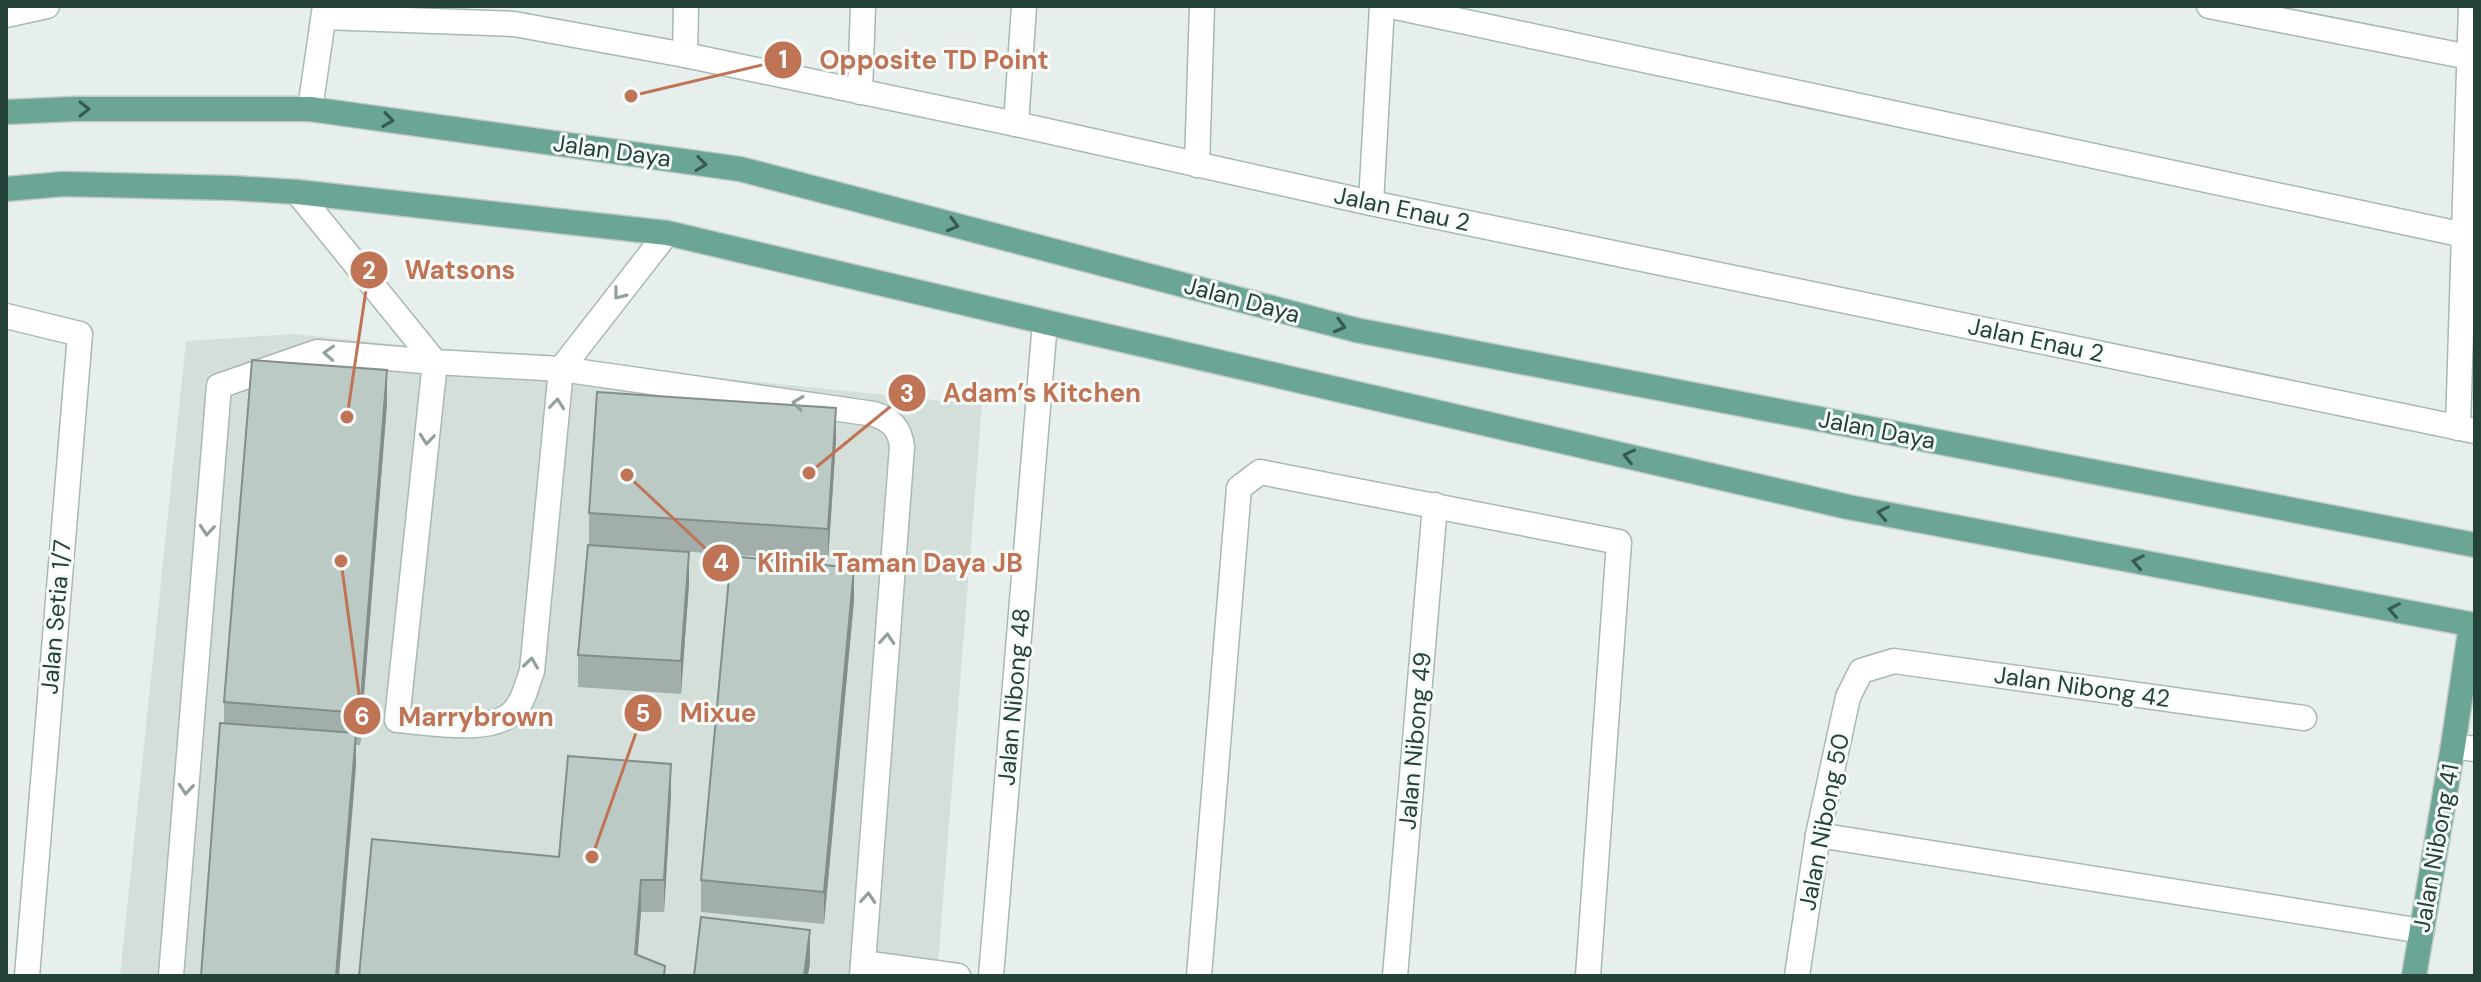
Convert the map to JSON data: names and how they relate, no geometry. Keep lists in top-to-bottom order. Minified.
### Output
{"streets":{"main road":["Jalan Daya","Jalan Nibong 41"],"street":["Jalan Enau 2","Jalan Setia 1/7","Jalan Nibong 42","Jalan Nibong 48","Jalan Nibong 49","Jalan Nibong 50"]},"crossings":[["Jalan Nibong 42","Jalan Nibong 50"]],"places":["Opposite TD Point","Watsons","Adam’s Kitchen","Klinik Taman Daya JB","Marrybrown","Mixue"]}
